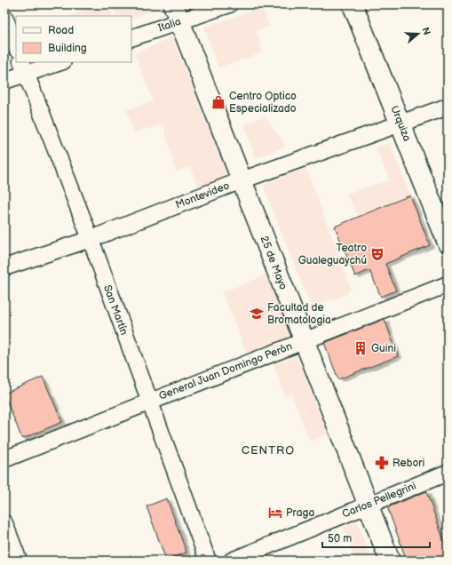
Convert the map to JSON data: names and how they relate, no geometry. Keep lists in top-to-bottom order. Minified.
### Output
{"streets":{"street":["Italia","Urquiza","Montevideo","25 de Mayo","San Martín","General Juan Domingo Perón","Carlos Pellegrini"]},"crossings":[["Italia","25 de Mayo"],["Urquiza","Montevideo"],["Montevideo","25 de Mayo"],["Montevideo","San Martín"],["25 de Mayo","General Juan Domingo Perón"],["25 de Mayo","Carlos Pellegrini"],["San Martín","General Juan Domingo Perón"]],"districts":["CENTRO"],"places":{"shop":["Centro Optico Especializado"],"theatre":["Teatro Gualeguaychú"],"school or university":["Facultad de Bromatologia"],"building":["Guini"],"pharmacy":["Rebori"],"hotel":["Praga"]},"legend":["Road","Building"],"scale_bar":"50 m","north":"right"}
